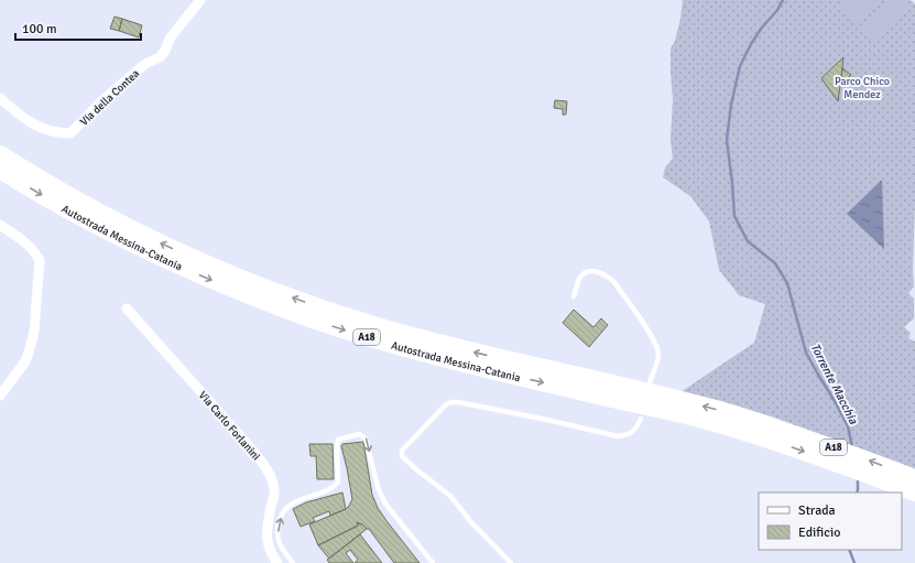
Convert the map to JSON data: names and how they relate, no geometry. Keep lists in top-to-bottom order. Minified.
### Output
{"streets":{"highway":["Autostrada Messina-Catania","A18"],"street":["Via della Contea","Via Carlo Forlanini"]},"water":["Torrente Macchia"],"parks":["Parco Chico Mendez"],"legend":["Strada","Edificio"],"scale_bar":"100 m"}
